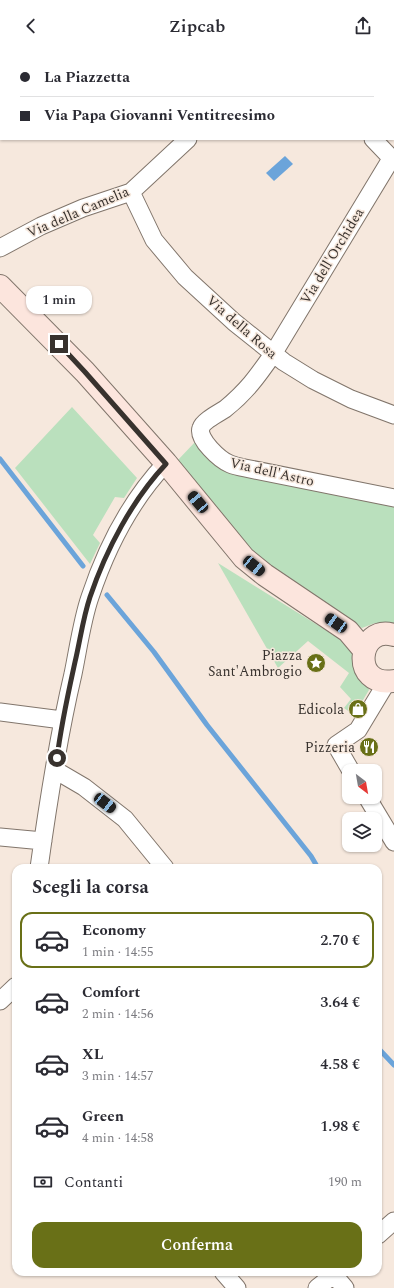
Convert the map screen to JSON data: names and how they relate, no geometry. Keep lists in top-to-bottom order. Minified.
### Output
{"streets":{"street":["Via della Camelia","Via dell'Orchidea","Via della Rosa","Via dell'Astro"]},"crossings":[["Via della Camelia","Via della Rosa"],["Via dell'Orchidea","Via della Rosa"],["Via dell'Orchidea","Via dell'Astro"],["Via della Rosa","Via dell'Astro"]],"places":{"place":["Piazza Sant'Ambrogio"],"shop":["Edicola"],"restaurant":["Pizzeria"]},"north":"bottom right","page":{"header":"Zipcab","banner":["La Piazzetta","Via Papa Giovanni Ventitreesimo"],"bubble":"1 min","heading":"Scegli la corsa","list":[{"name":"Economy","note":"1 min · 14:55","value":"2.70 €"},{"name":"Comfort","note":"2 min · 14:56","value":"3.64 €"},{"name":"XL","note":"3 min · 14:57","value":"4.58 €"},{"name":"Green","note":"4 min · 14:58","value":"1.98 €"}],"pay":["Contanti","190 m"],"buttons":"Conferma"}}
